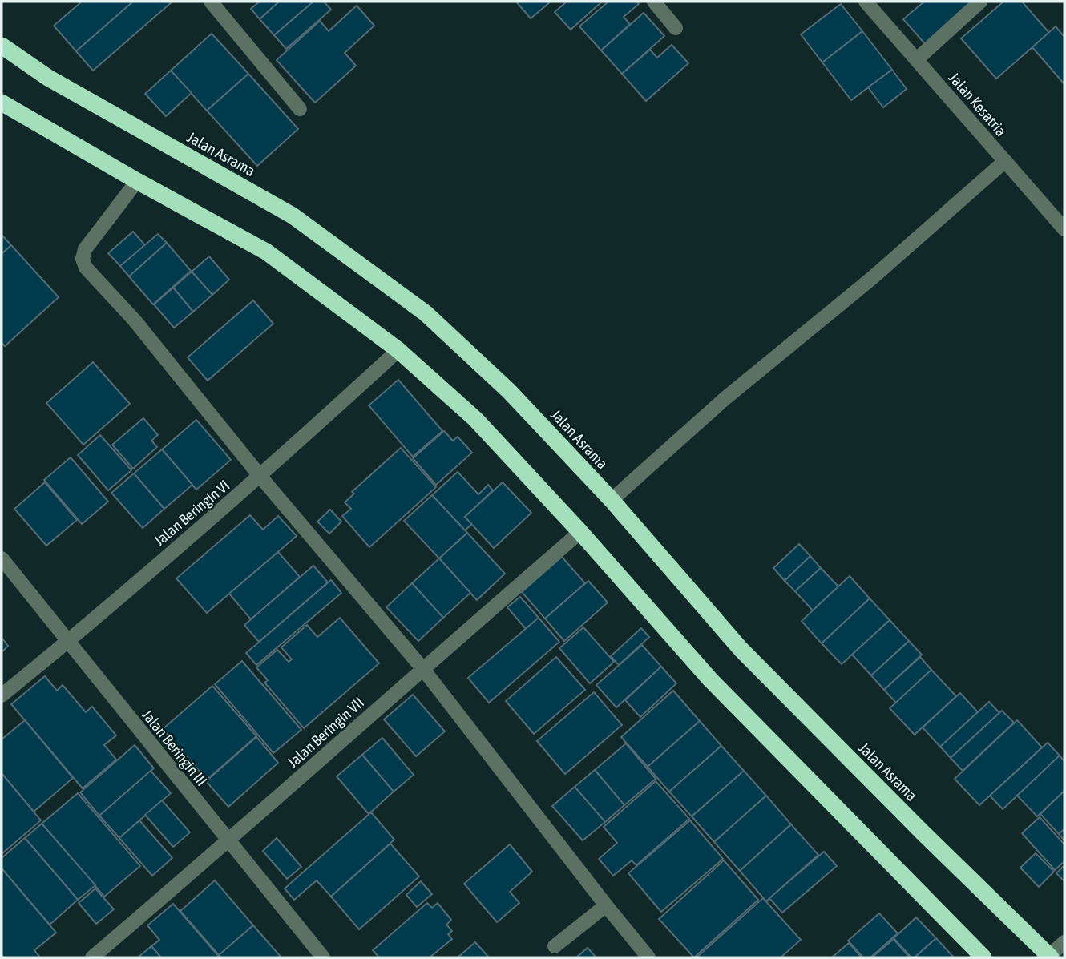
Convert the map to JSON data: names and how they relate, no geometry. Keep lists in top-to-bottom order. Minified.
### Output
{"streets":{"highway":["Jalan Asrama"],"street":["Jalan Kesatria","Jalan Beringin VI","Jalan Beringin VII","Jalan Beringin III"]},"crossings":[["Jalan Beringin VI","Jalan Beringin III"],["Jalan Beringin VII","Jalan Beringin III"]]}
